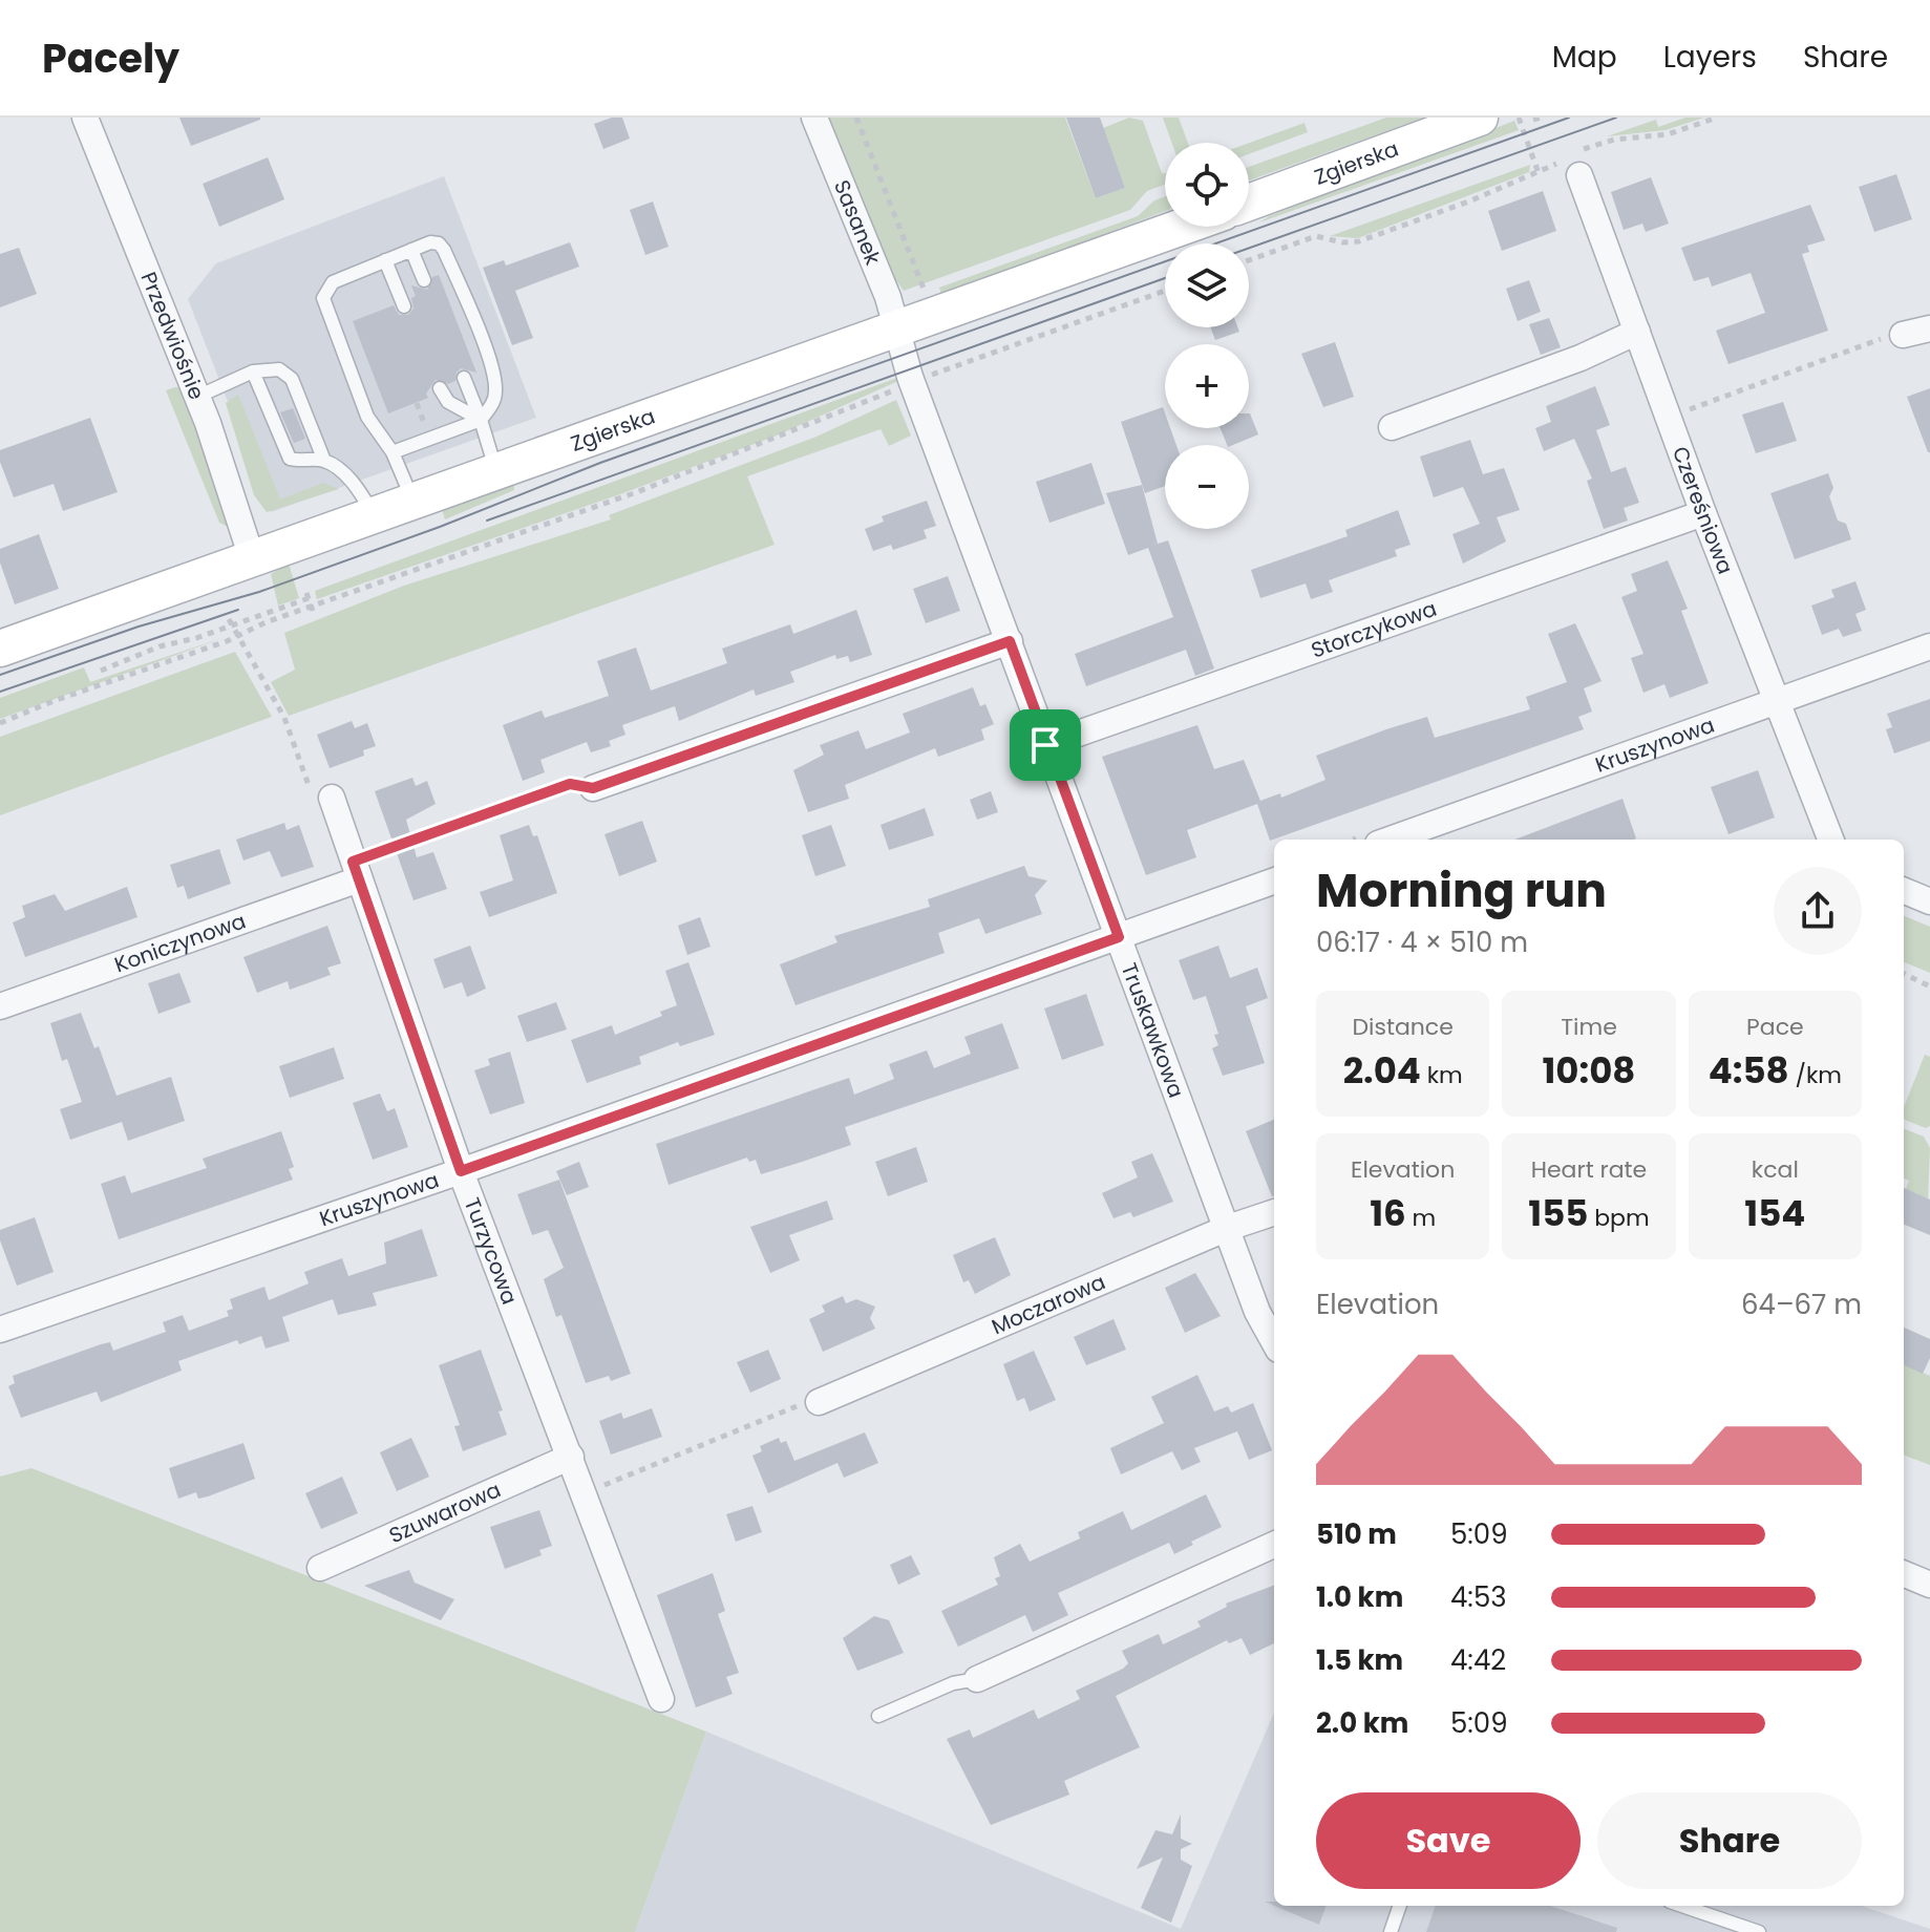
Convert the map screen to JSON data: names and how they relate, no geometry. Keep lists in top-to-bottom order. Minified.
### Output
{"streets":{"main road":["Zgierska"],"street":["Sasanek","Przedwiośnie","Czereśniowa","Storczykowa","Kruszynowa","Koniczynowa","Truskawkowa","Turzycowa","Moczarowa","Szuwarowa"]},"crossings":[["Zgierska","Sasanek"],["Zgierska","Przedwiośnie"],["Zgierska","Truskawkowa"],["Sasanek","Truskawkowa"],["Czereśniowa","Storczykowa"],["Czereśniowa","Kruszynowa"],["Storczykowa","Truskawkowa"],["Kruszynowa","Truskawkowa"],["Kruszynowa","Turzycowa"],["Koniczynowa","Turzycowa"],["Truskawkowa","Moczarowa"],["Turzycowa","Szuwarowa"]],"page":{"header":"Pacely","nav":["Map","Layers","Share"],"map_buttons":["+","−"],"heading":["Morning run","06:17 · 4 × 510 m"],"stats":[["Distance","2.04 km"],["Time","10:08"],["Pace","4:58 /km"],["Elevation","16 m"],["Heart rate","155 bpm"],["kcal","154"]],"chart":["Elevation","64–67 m"],"list":[{"name":"510 m","note":"5:09"},{"name":"1.0 km","note":"4:53"},{"name":"1.5 km","note":"4:42"},{"name":"2.0 km","note":"5:09"}],"buttons":["Save","Share"]}}
